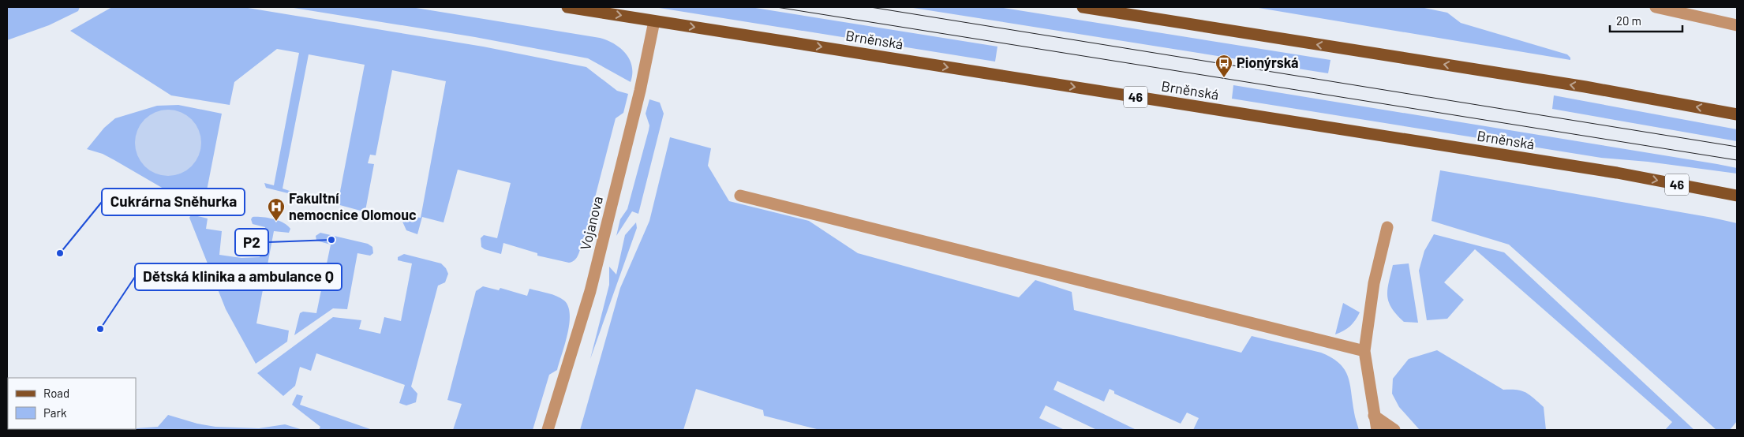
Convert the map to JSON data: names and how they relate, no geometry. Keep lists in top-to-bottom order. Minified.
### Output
{"streets":{"main road":["Brněnská","46"],"street":["Vojanova"]},"crossings":[["Brněnská","Vojanova"]],"places":{"bus stop":["Pionýrská"],"hospital":["Fakultní nemocnice Olomouc"],"other":["P2","Cukrárna Sněhurka","Dětská klinika a ambulance Q"]},"legend":["Road","Park"],"scale_bar":"20 m"}
